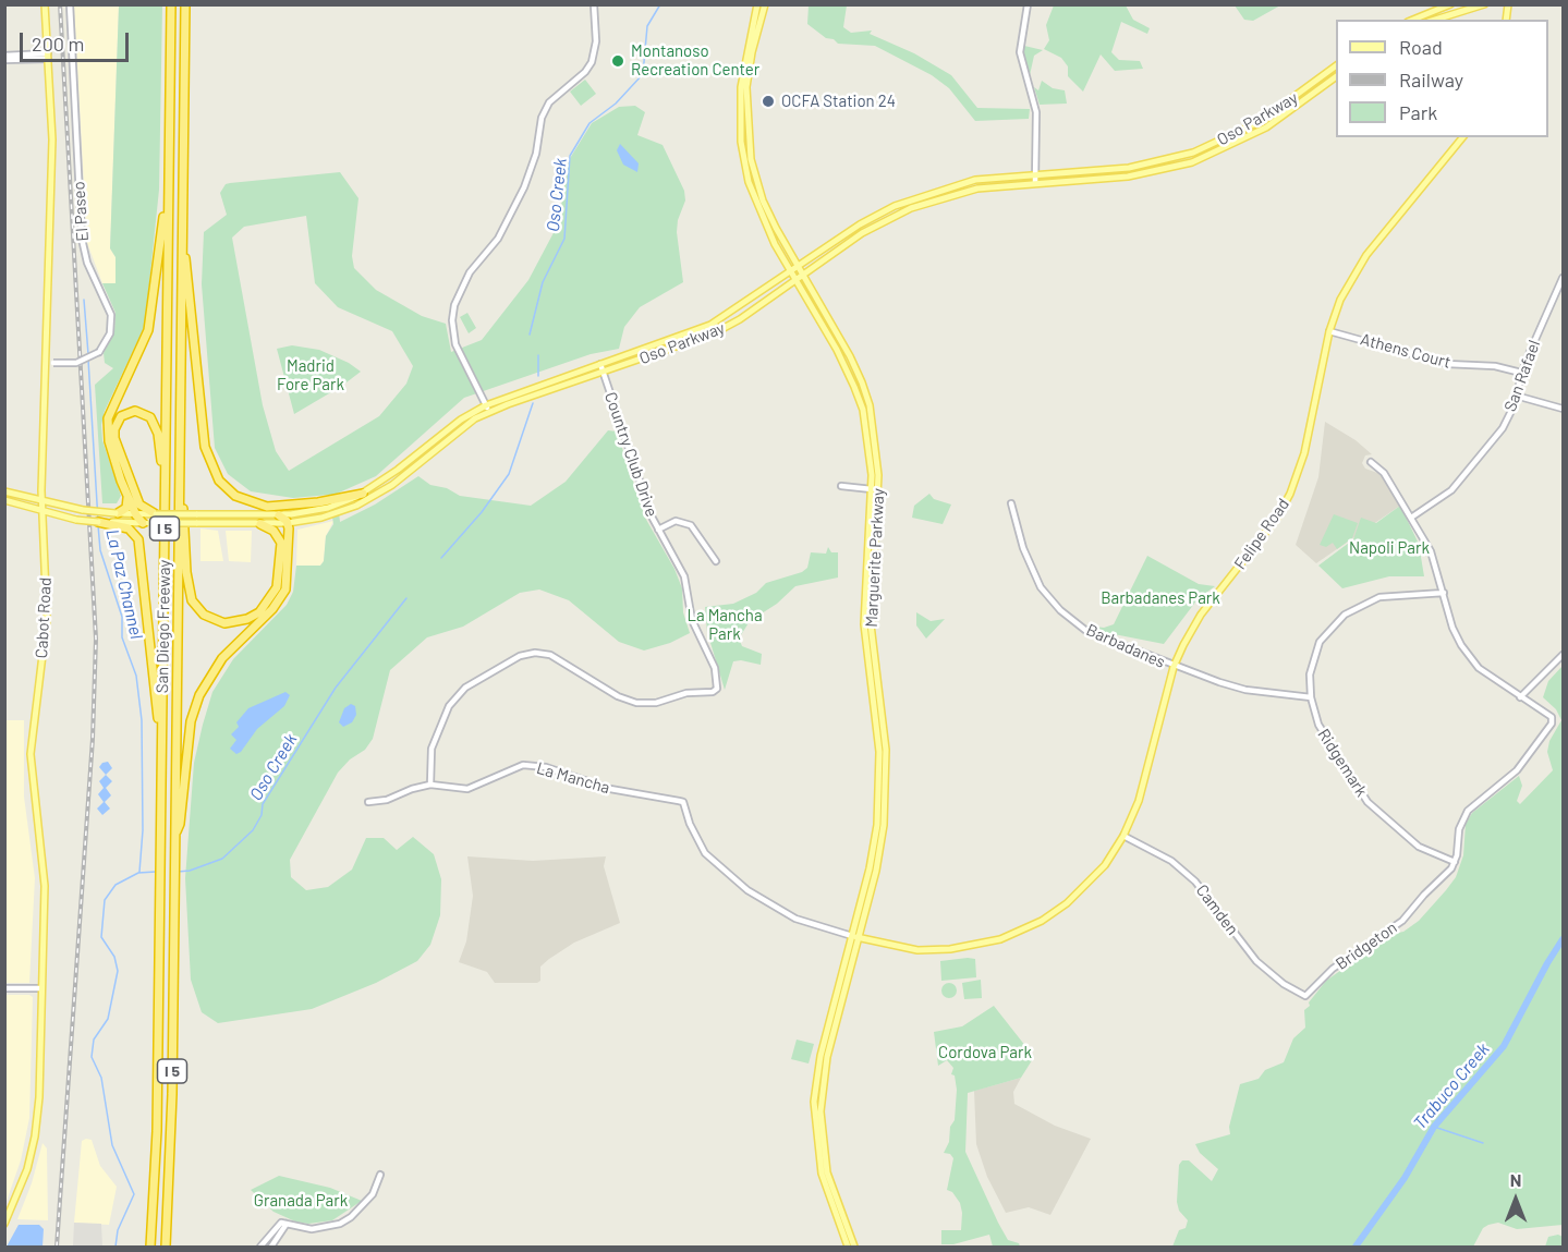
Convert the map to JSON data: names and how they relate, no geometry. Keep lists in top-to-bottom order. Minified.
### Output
{"streets":{"highway":["I 5","San Diego Freeway"],"main road":["Oso Parkway","Felipe Road","Marguerite Parkway","Cabot Road"],"street":["El Paseo","Athens Court","San Rafael","Country Club Drive","Barbadanes","Ridgemark","La Mancha","Camden","Bridgeton"]},"crossings":[["Oso Parkway","Country Club Drive"],["Oso Parkway","Marguerite Parkway"],["Oso Parkway","Cabot Road"],["El Paseo","Cabot Road"],["Athens Court","San Rafael"],["Athens Court","Felipe Road"],["Country Club Drive","La Mancha"],["Felipe Road","Marguerite Parkway"],["Felipe Road","Barbadanes"],["Felipe Road","La Mancha"],["Felipe Road","Camden"],["Marguerite Parkway","La Mancha"],["Barbadanes","Ridgemark"],["Ridgemark","Bridgeton"],["Camden","Bridgeton"]],"water":["Oso Creek","La Paz Channel","Trabuco Creek"],"parks":["Madrid Fore Park","Napoli Park","Barbadanes Park","La Mancha Park","Cordova Park","Granada Park"],"places":["Montanoso Recreation Center","OCFA Station 24"],"legend":["Road","Railway","Park"],"scale_bar":"200 m","north":"top"}
